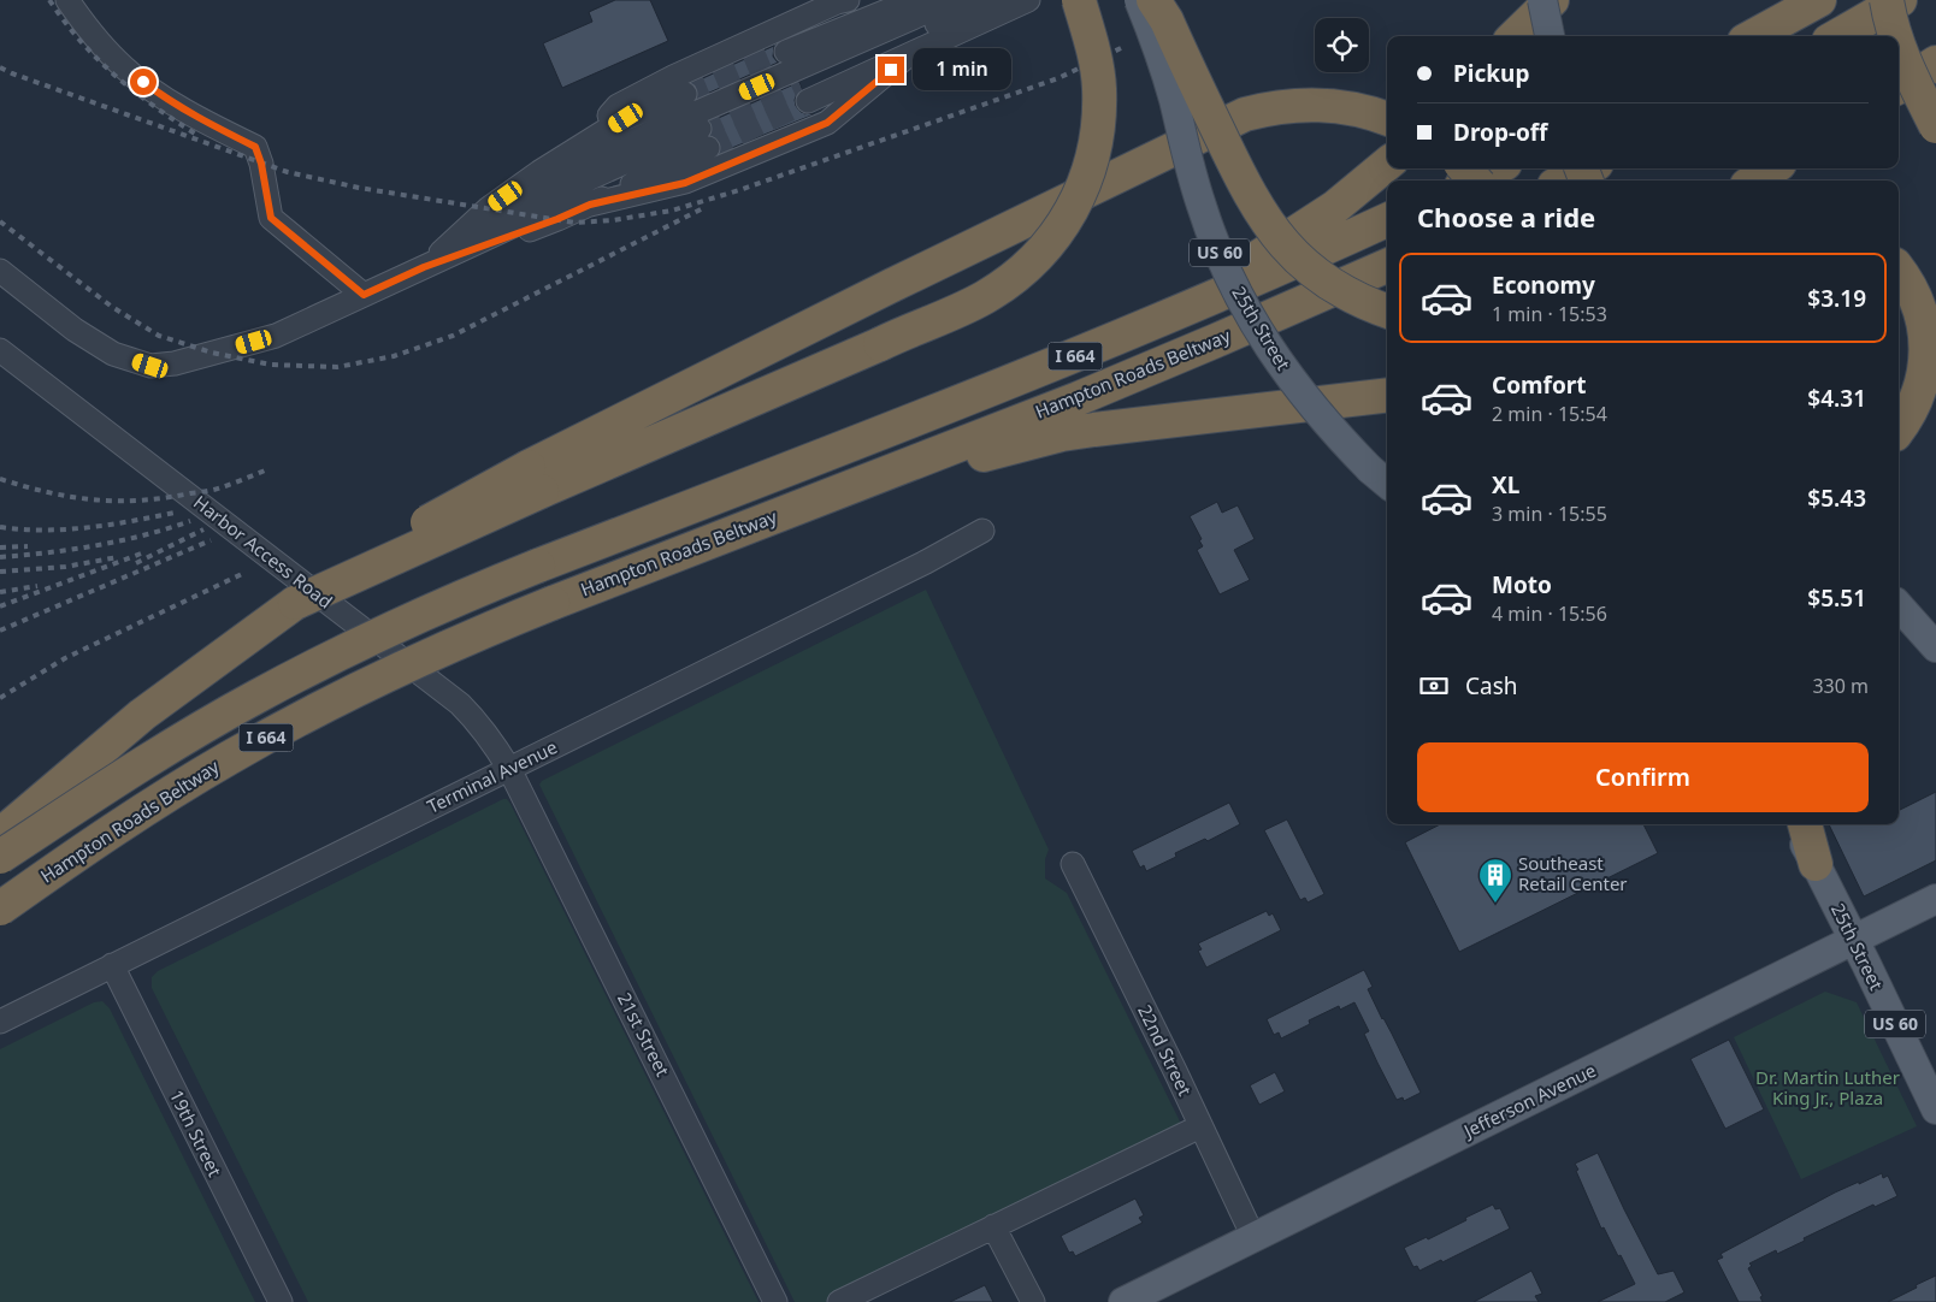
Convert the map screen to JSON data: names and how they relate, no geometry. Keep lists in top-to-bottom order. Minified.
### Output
{"streets":{"highway":["I 664","Hampton Roads Beltway"],"main road":["US 60","25th Street","Jefferson Avenue"],"street":["Harbor Access Road","Terminal Avenue","21st Street","22nd Street","19th Street"]},"crossings":[["25th Street","Jefferson Avenue"],["Harbor Access Road","Terminal Avenue"],["Harbor Access Road","21st Street"],["Terminal Avenue","21st Street"],["Terminal Avenue","19th Street"],["22nd Street","Jefferson Avenue"]],"parks":["Dr. Martin Luther King Jr., Plaza"],"places":{"building":["Southeast Retail Center"]},"page":{"banner":["Pickup","Drop-off"],"bubble":"1 min","heading":"Choose a ride","list":[{"name":"Economy","note":"1 min · 15:53","value":"$3.19"},{"name":"Comfort","note":"2 min · 15:54","value":"$4.31"},{"name":"XL","note":"3 min · 15:55","value":"$5.43"},{"name":"Moto","note":"4 min · 15:56","value":"$5.51"}],"pay":["Cash","330 m"],"buttons":"Confirm"}}
